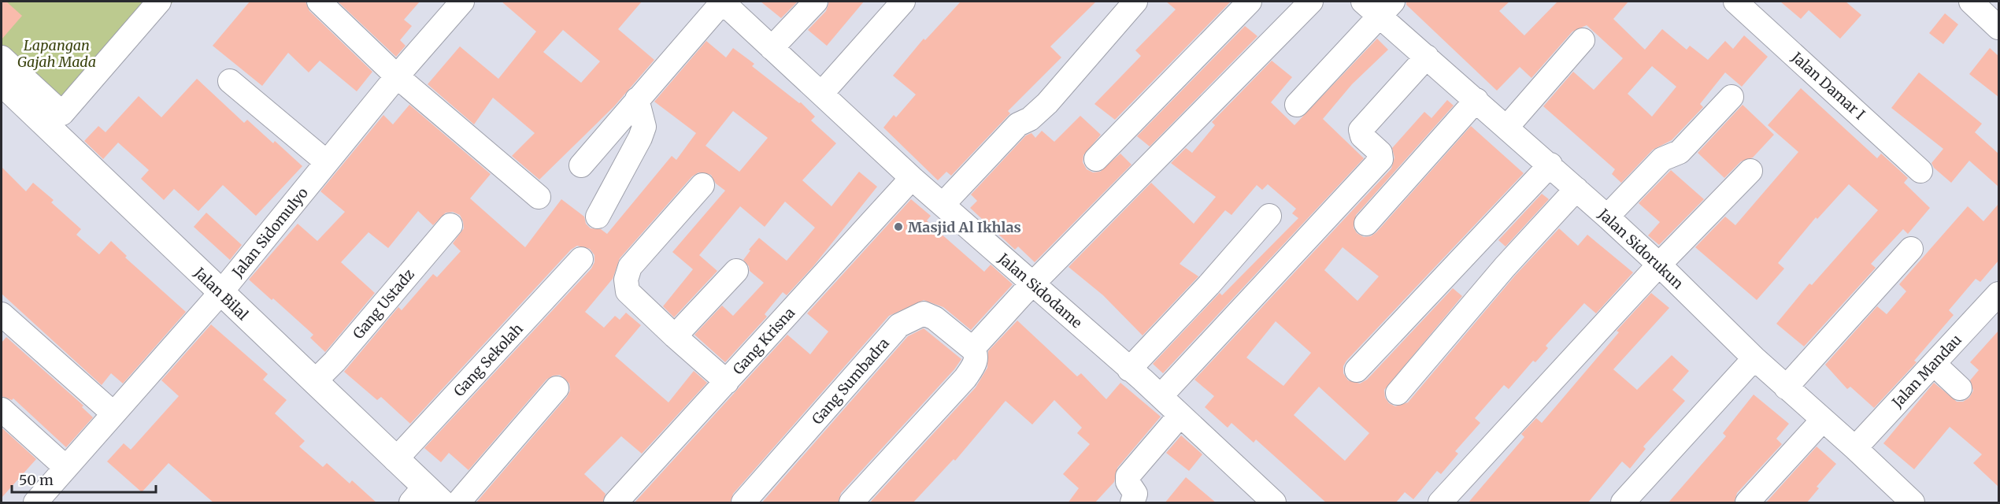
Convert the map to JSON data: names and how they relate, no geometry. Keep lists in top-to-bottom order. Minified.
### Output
{"streets":{"main road":["Jalan Bilal"],"street":["Jalan Damar I","Jalan Sidomulyo","Jalan Sidorukun","Jalan Sidodame","Gang Ustadz","Gang Krisna","Gang Sekolah","Jalan Mandau","Gang Sumbadra"]},"crossings":[["Jalan Sidomulyo","Jalan Bilal"],["Jalan Sidorukun","Jalan Mandau"],["Jalan Sidodame","Gang Krisna"],["Jalan Bilal","Gang Ustadz"],["Jalan Bilal","Gang Sekolah"]],"parks":["Lapangan Gajah Mada"],"places":["Masjid Al Ikhlas"],"scale_bar":"50 m"}
